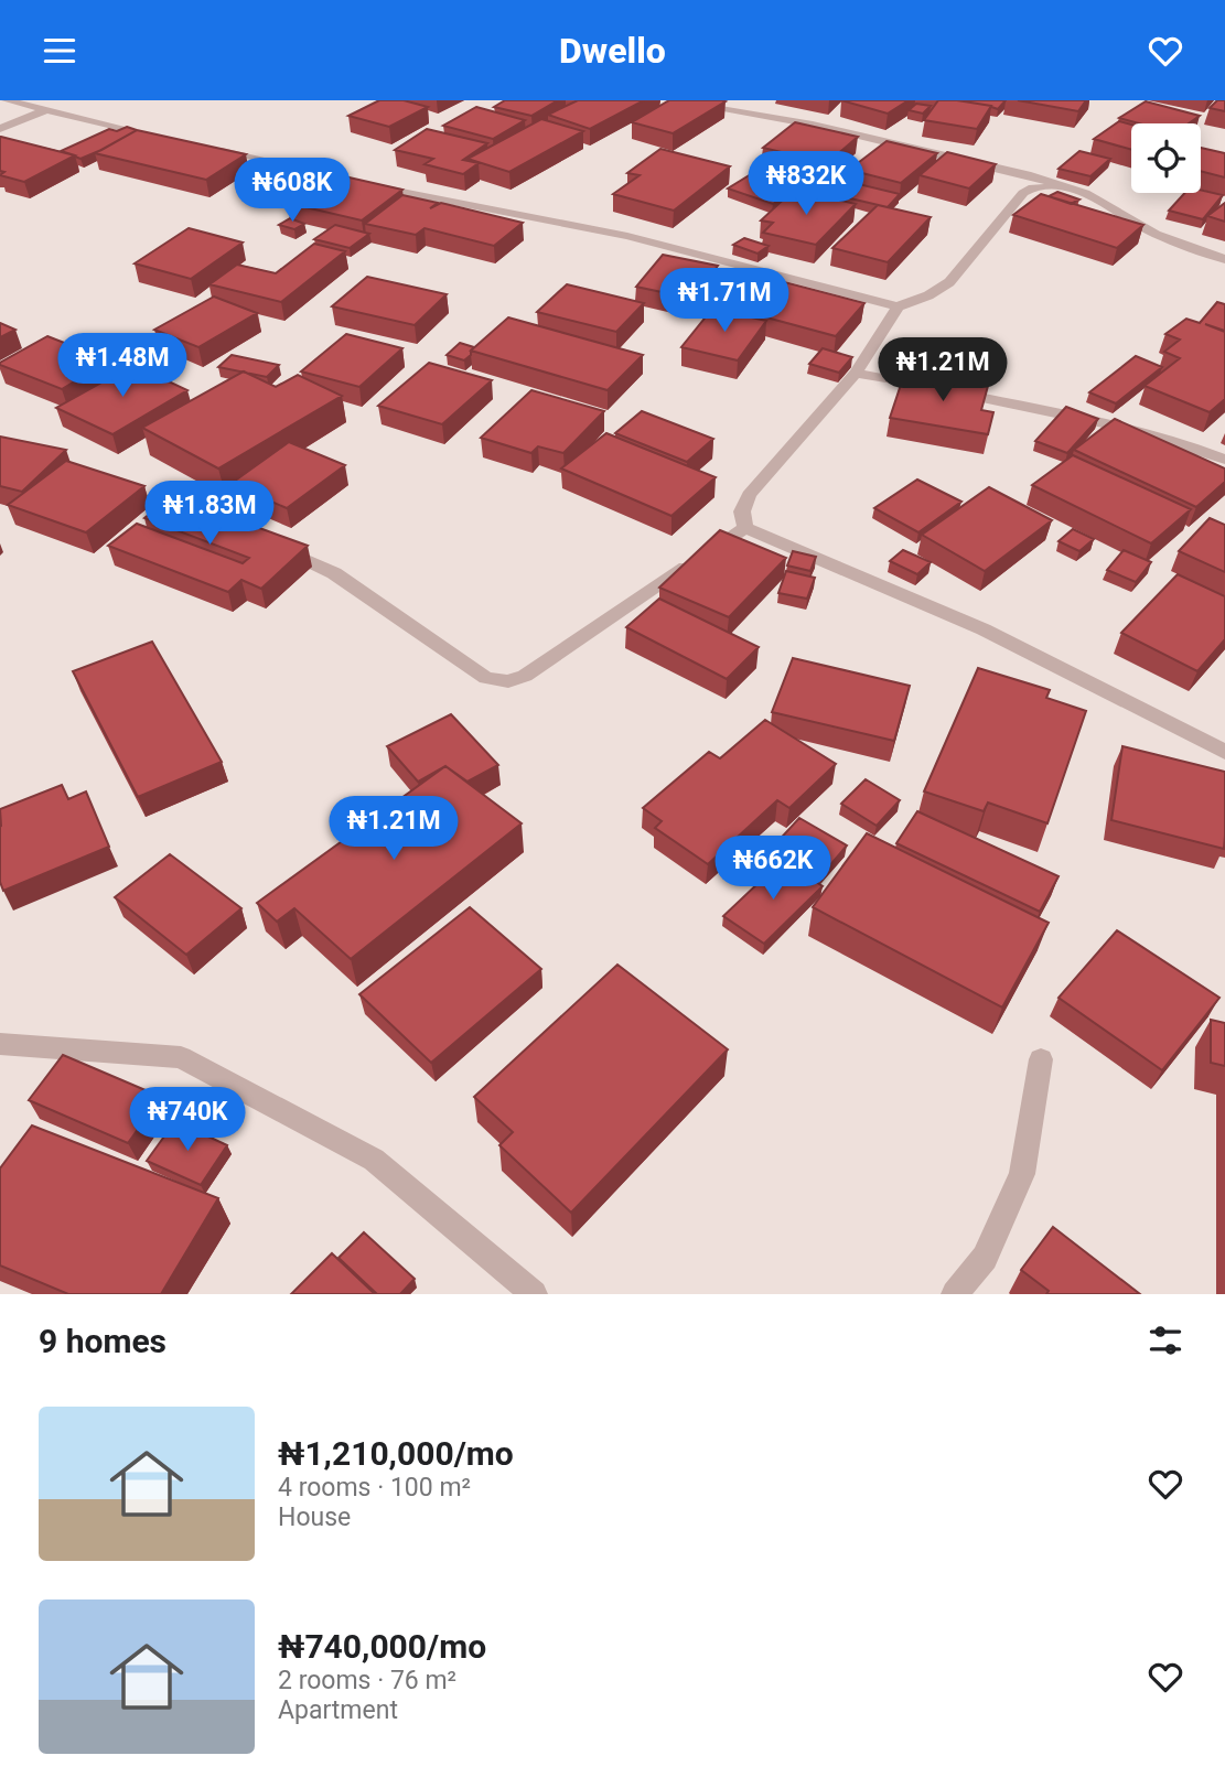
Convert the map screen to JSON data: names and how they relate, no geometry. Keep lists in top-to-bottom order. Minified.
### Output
{"page":{"header":"Dwello","price":["₦832K","₦608K","₦1.71M","₦1.48M","₦1.21M","₦1.83M","₦1.21M","₦662K","₦740K"],"heading":"9 homes","list":[{"name":"₦1,210,000/mo","note":"4 rooms · 100 m² · House"},{"name":"₦740,000/mo","note":"2 rooms · 76 m² · Apartment"}]}}
